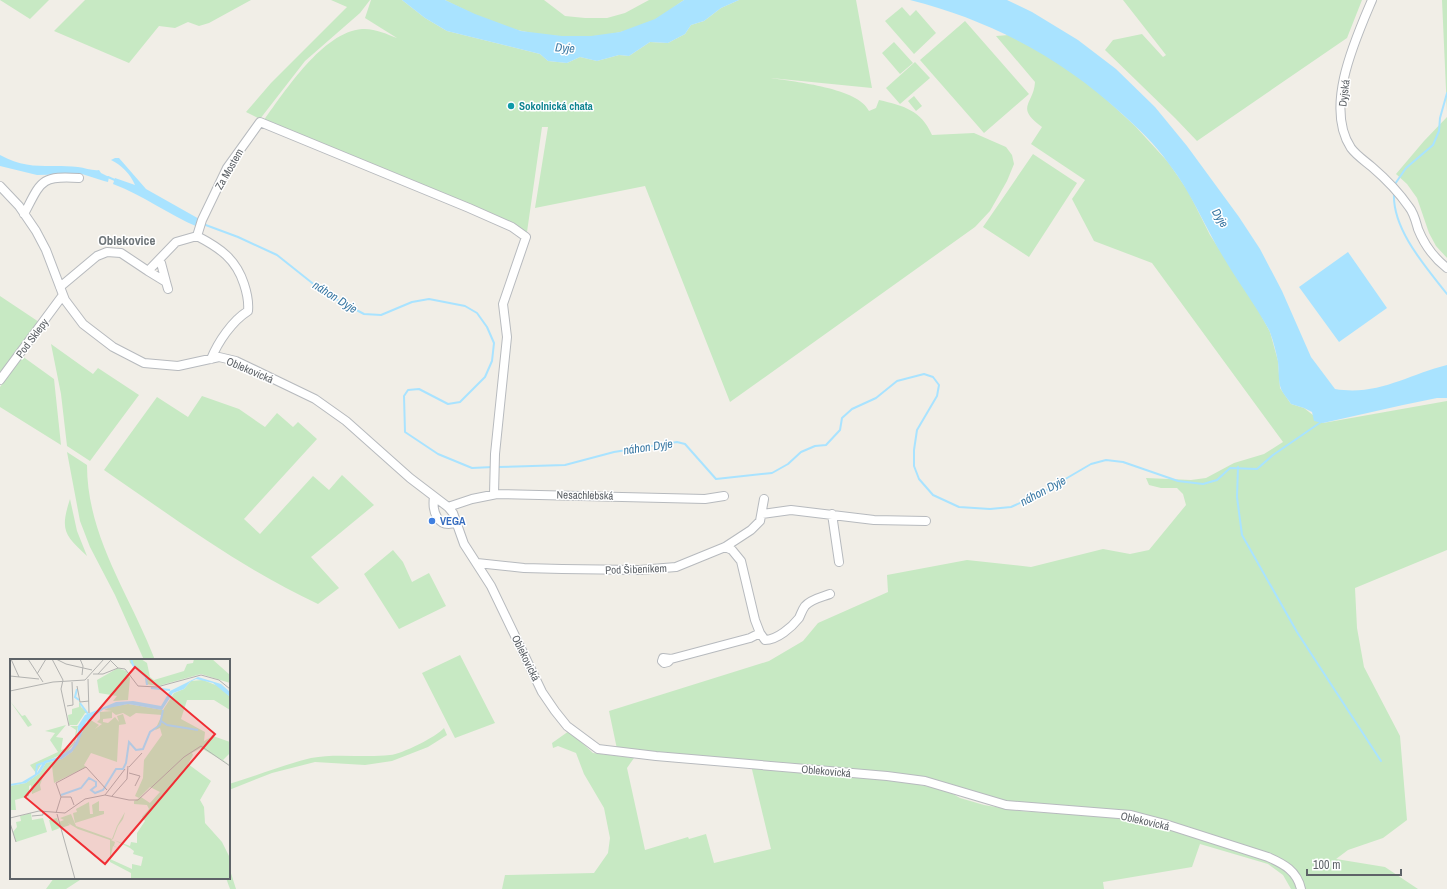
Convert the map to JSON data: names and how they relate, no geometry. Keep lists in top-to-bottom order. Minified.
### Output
{"streets":{"street":["Dyjská","Za Mostem","Pod Sklepy","Oblekovická","Nesachlebská","Pod Šibeníkem"]},"crossings":[["Za Mostem","Nesachlebská"],["Pod Sklepy","Oblekovická"],["Oblekovická","Nesachlebská"],["Oblekovická","Pod Šibeníkem"]],"districts":["Oblekovice"],"water":["Dyje","náhon Dyje"],"places":["Sokolnická chata","VEGA"],"scale_bar":"100 m"}
